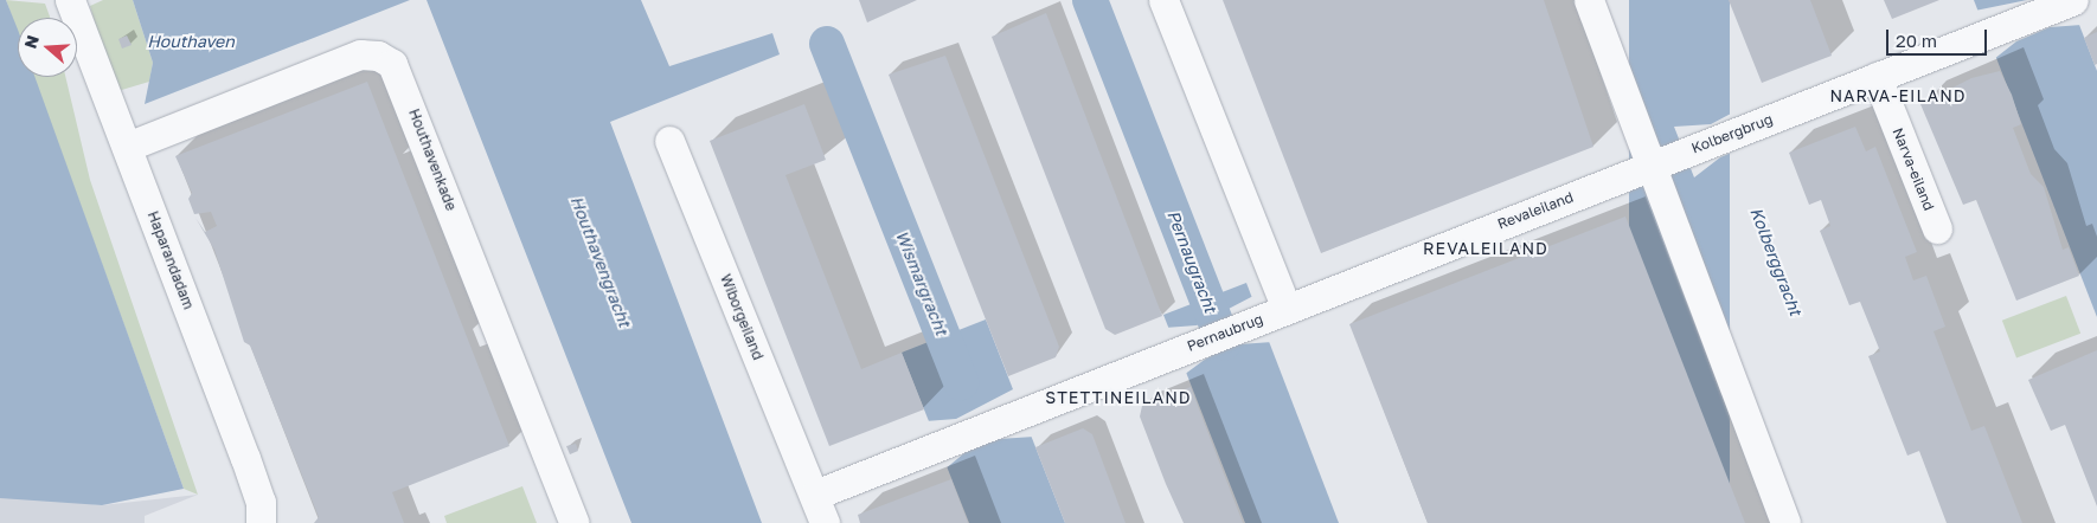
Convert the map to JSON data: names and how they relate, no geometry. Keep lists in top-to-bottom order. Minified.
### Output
{"streets":{"street":["Kolbergbrug","Houthavenkade","Narva-eiland","Revaleiland","Haparandadam","Wiborgeiland","Pernaubrug"]},"crossings":[["Kolbergbrug","Narva-eiland"],["Kolbergbrug","Revaleiland"],["Houthavenkade","Haparandadam"],["Revaleiland","Pernaubrug"],["Wiborgeiland","Pernaubrug"]],"districts":["NARVA-EILAND","REVALEILAND","STETTINEILAND"],"water":["Houthaven","Houthavengracht","Pernaugracht","Kolberggracht","Wismargracht"],"scale_bar":"20 m","north":"left"}
